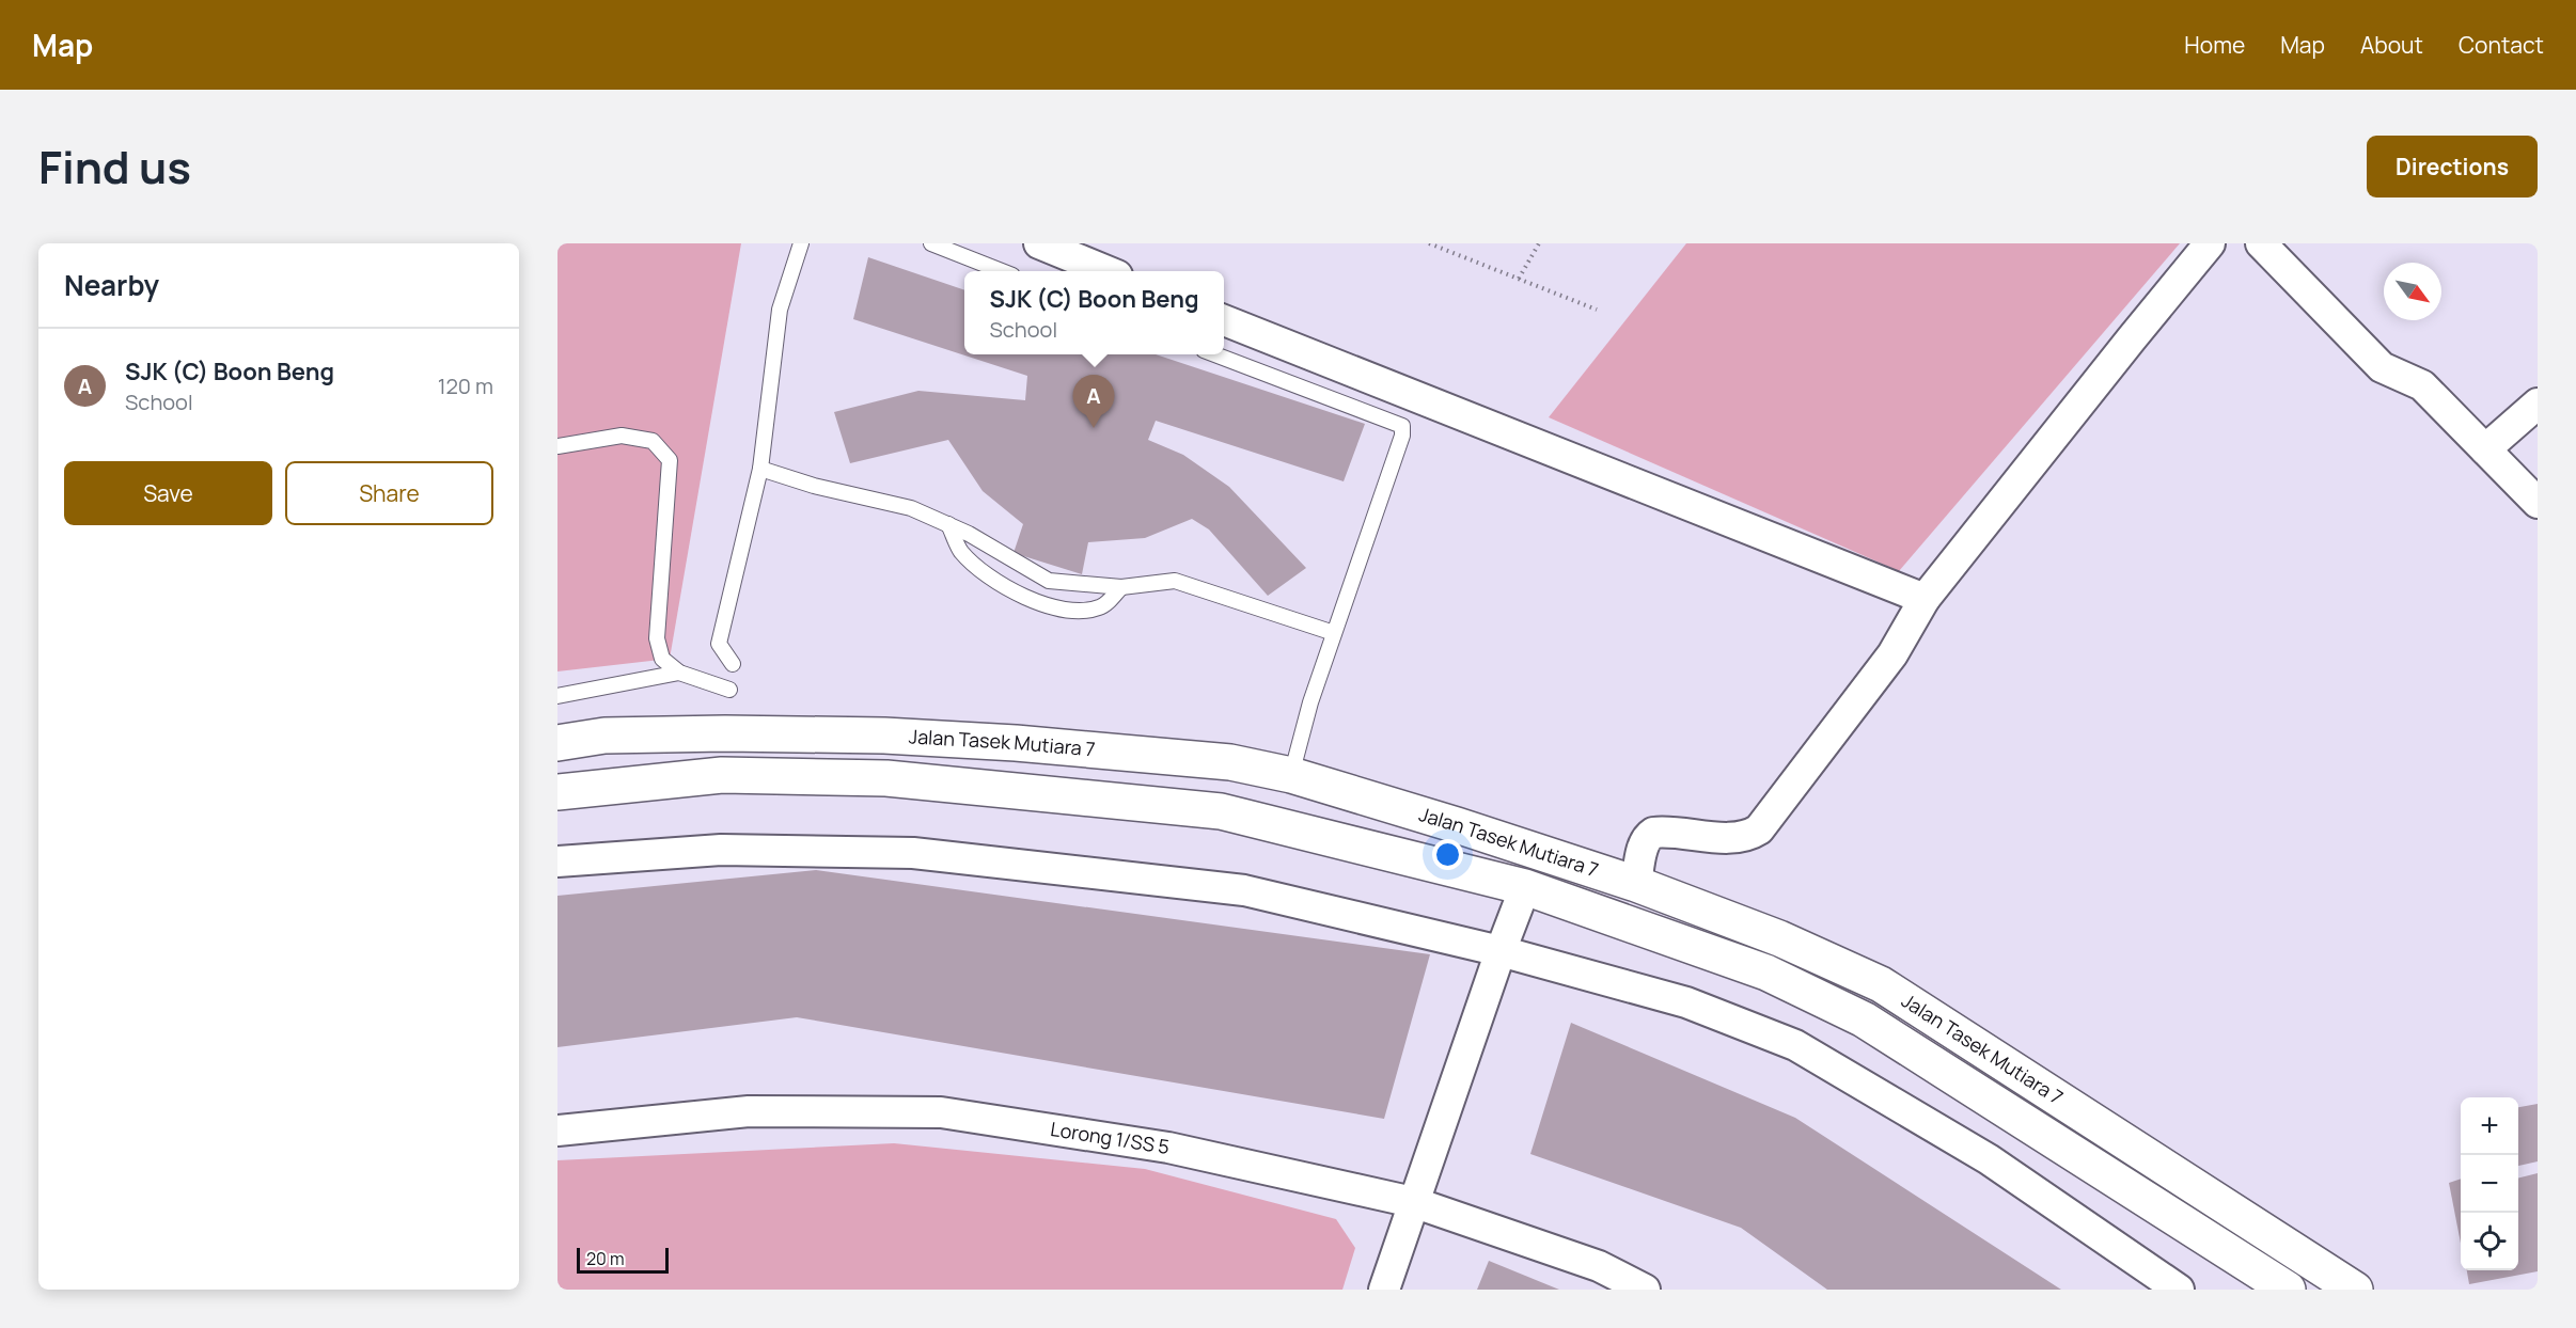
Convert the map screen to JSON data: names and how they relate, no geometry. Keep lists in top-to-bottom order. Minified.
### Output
{"streets":{"street":["Jalan Tasek Mutiara 7","Lorong 1/SS 5"]},"scale_bar":"20 m","north":"bottom right","page":{"header":"Map","nav":["Home","Map","About","Contact"],"title":"Find us","buttons":["Directions",["Save","Share"]],"heading":"Nearby","popup":["SJK (C) Boon Beng","School"],"list":[{"mark":"A","name":"SJK (C) Boon Beng","note":"School","value":"120 m"}],"pins":"A","map_buttons":["+","−"],"scale":"20 m"}}
